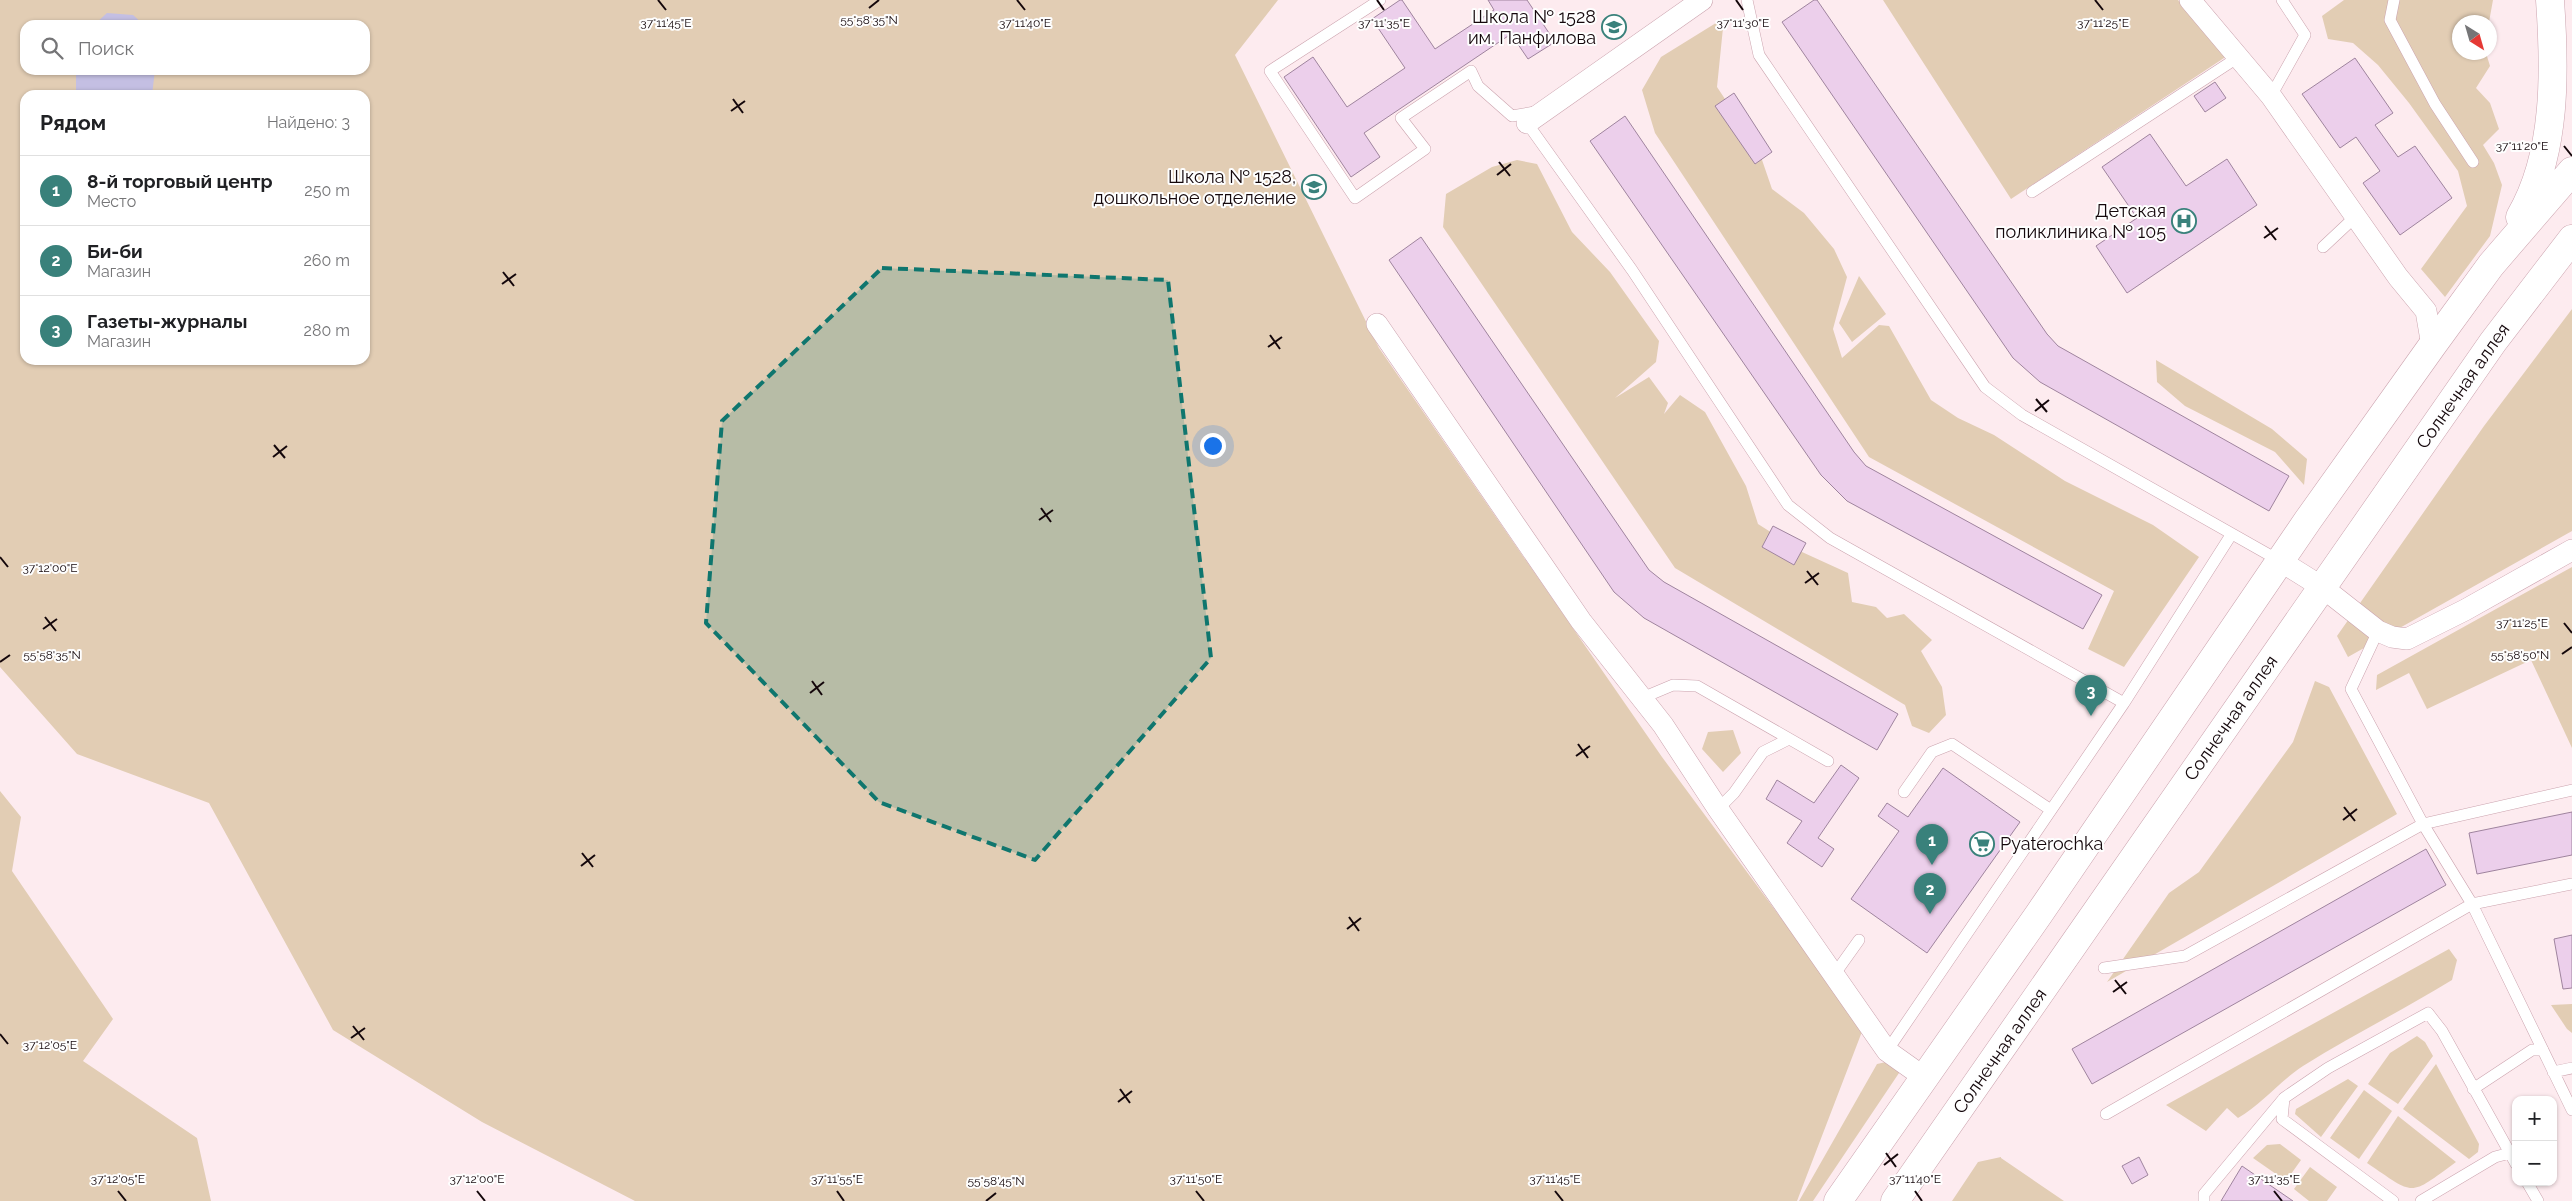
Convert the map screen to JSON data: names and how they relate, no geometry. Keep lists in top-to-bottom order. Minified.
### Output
{"streets":{"main road":["Солнечная аллея"]},"places":{"school or university":["Школа № 1528 им. Панфилова","Школа № 1528, дошкольное отделение"],"hospital":["Детская поликлиника № 105"],"supermarket":["Pyaterochka"]},"north":"bottom right","page":{"search":"Поиск","heading":["Рядом","Найдено: 3"],"list":[{"mark":"1","name":"8-й торговый центр","note":"Место","value":"250 m"},{"mark":"2","name":"Би-би","note":"Магазин","value":"260 m"},{"mark":"3","name":"Газеты-журналы","note":"Магазин","value":"280 m"}],"pins":["3","1","2"],"map_buttons":["+","−"]},"coordinates":["55°58'35\"N","37°11'45\"E","37°11'30\"E","37°11'25\"E","37°11'40\"E","37°11'35\"E","37°11'20\"E","37°12'00\"E","55°58'50\"N","37°12'05\"E","37°11'55\"E","37°11'50\"E","55°58'45\"N"]}
